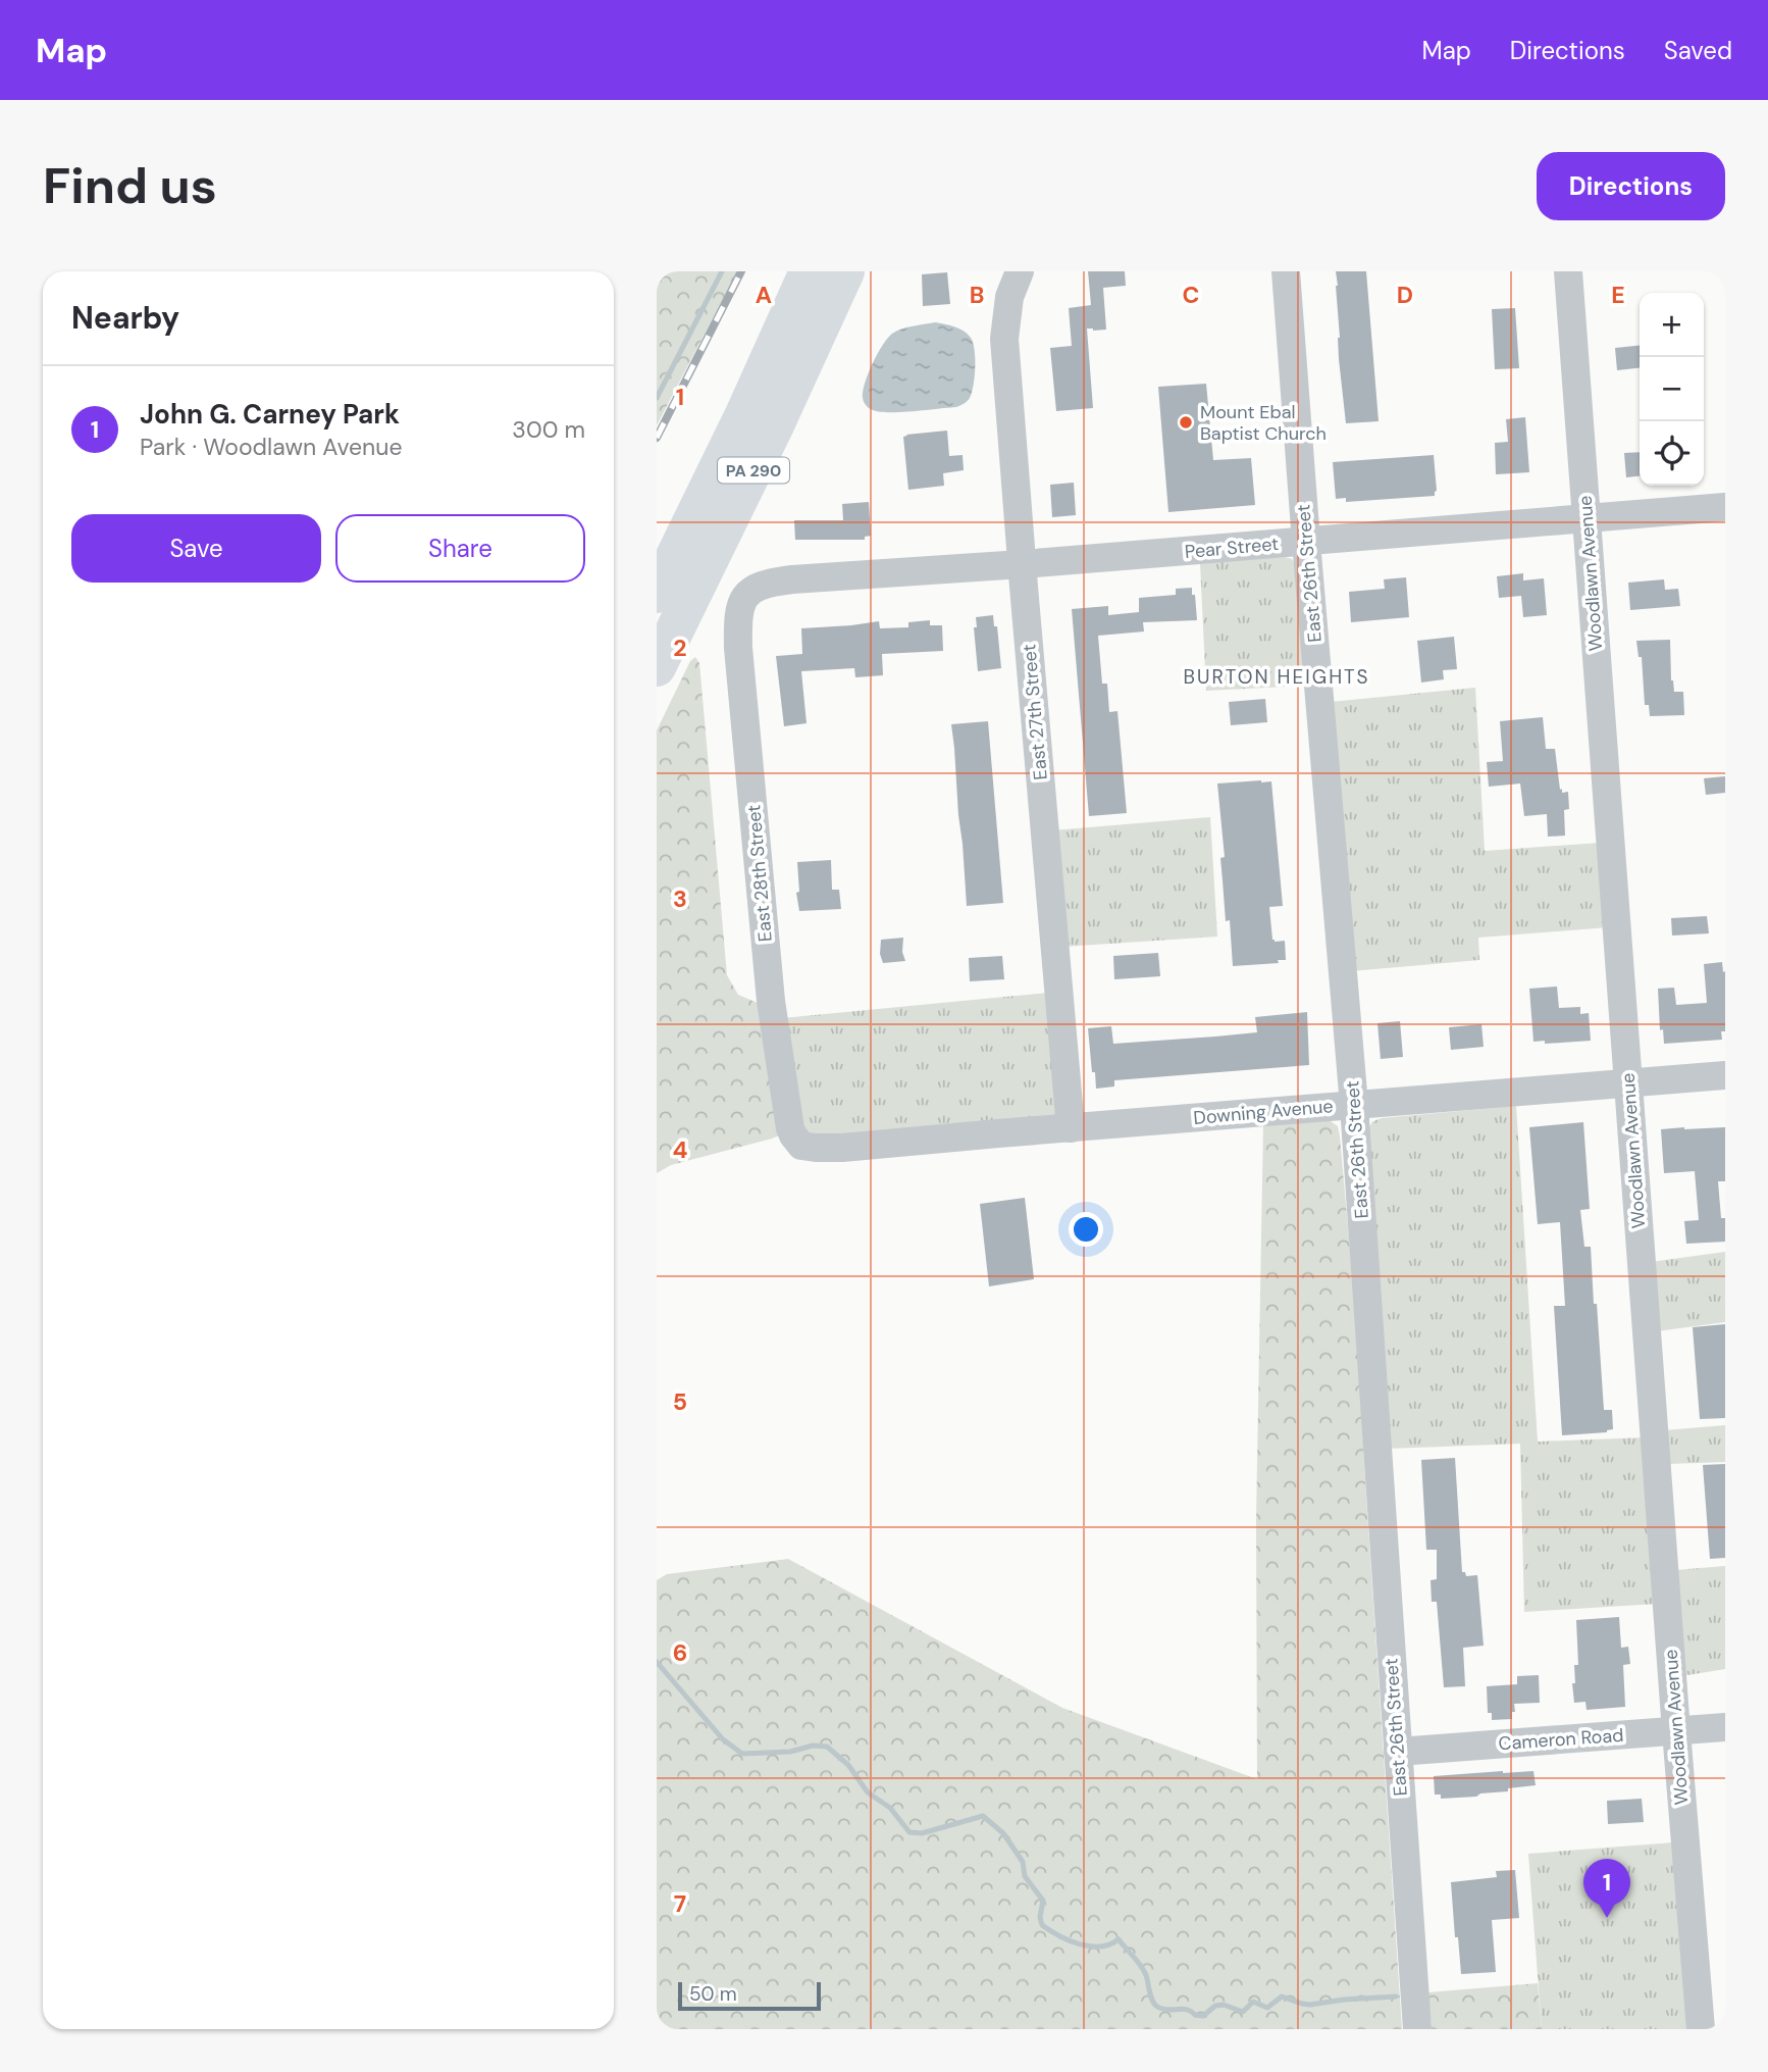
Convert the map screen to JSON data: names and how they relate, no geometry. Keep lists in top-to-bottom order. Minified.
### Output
{"streets":{"highway":["PA 290"],"street":["Pear Street","East 26th Street","Woodlawn Avenue","East 27th Street","East 28th Street","Downing Avenue","Cameron Road"]},"crossings":[["Pear Street","East 26th Street"],["Pear Street","Woodlawn Avenue"],["Pear Street","East 27th Street"],["Pear Street","East 28th Street"],["East 26th Street","Downing Avenue"],["East 26th Street","Cameron Road"],["Woodlawn Avenue","Downing Avenue"],["Woodlawn Avenue","Cameron Road"],["East 27th Street","Downing Avenue"],["East 28th Street","Downing Avenue"]],"districts":["BURTON HEIGHTS"],"places":["Mount Ebal Baptist Church"],"scale_bar":"50 m","page":{"header":"Map","nav":["Map","Directions","Saved"],"buttons":["Directions",["Save","Share"]],"title":"Find us","heading":"Nearby","map_buttons":["+","−"],"list":[{"mark":"1","name":"John G. Carney Park","note":"Park · Woodlawn Avenue","value":"300 m"}],"pins":"1","scale":"50 m"},"grid":{"columns":["A","B","C","D","E"],"rows":["1","2","3","4","5","6","7"]}}
